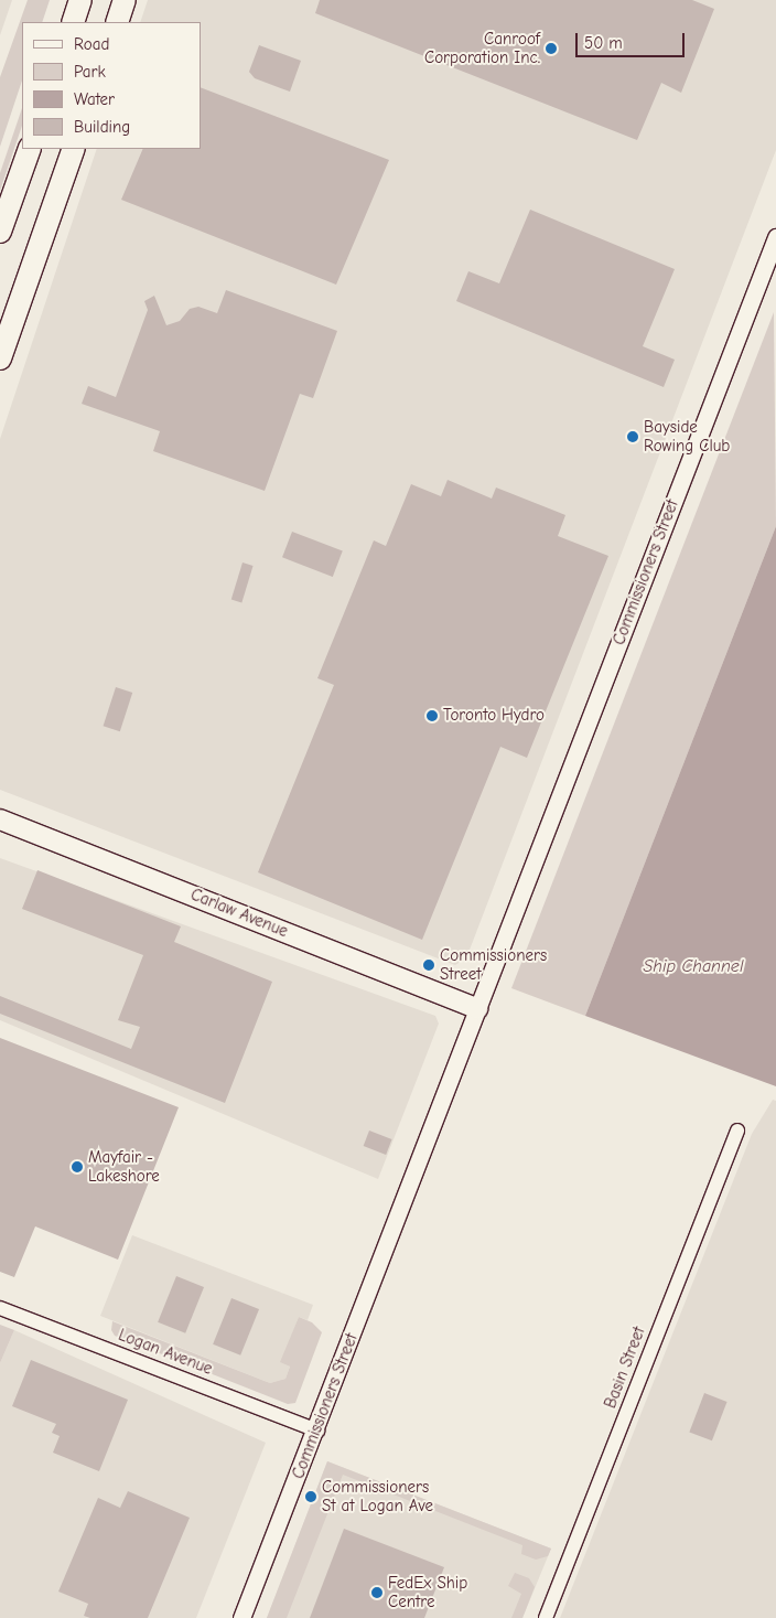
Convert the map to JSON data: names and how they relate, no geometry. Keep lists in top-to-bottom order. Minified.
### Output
{"streets":{"main road":["Carlaw Avenue"],"street":["Commissioners Street","Logan Avenue","Basin Street"]},"crossings":[["Commissioners Street","Carlaw Avenue"],["Commissioners Street","Logan Avenue"]],"water":["Ship Channel"],"places":["Canroof Corporation Inc.","Bayside Rowing Club","Toronto Hydro","Commissioners Street","Mayfair - Lakeshore","Commissioners St at Logan Ave","FedEx Ship Centre"],"legend":["Road","Park","Water","Building"],"scale_bar":"50 m"}
